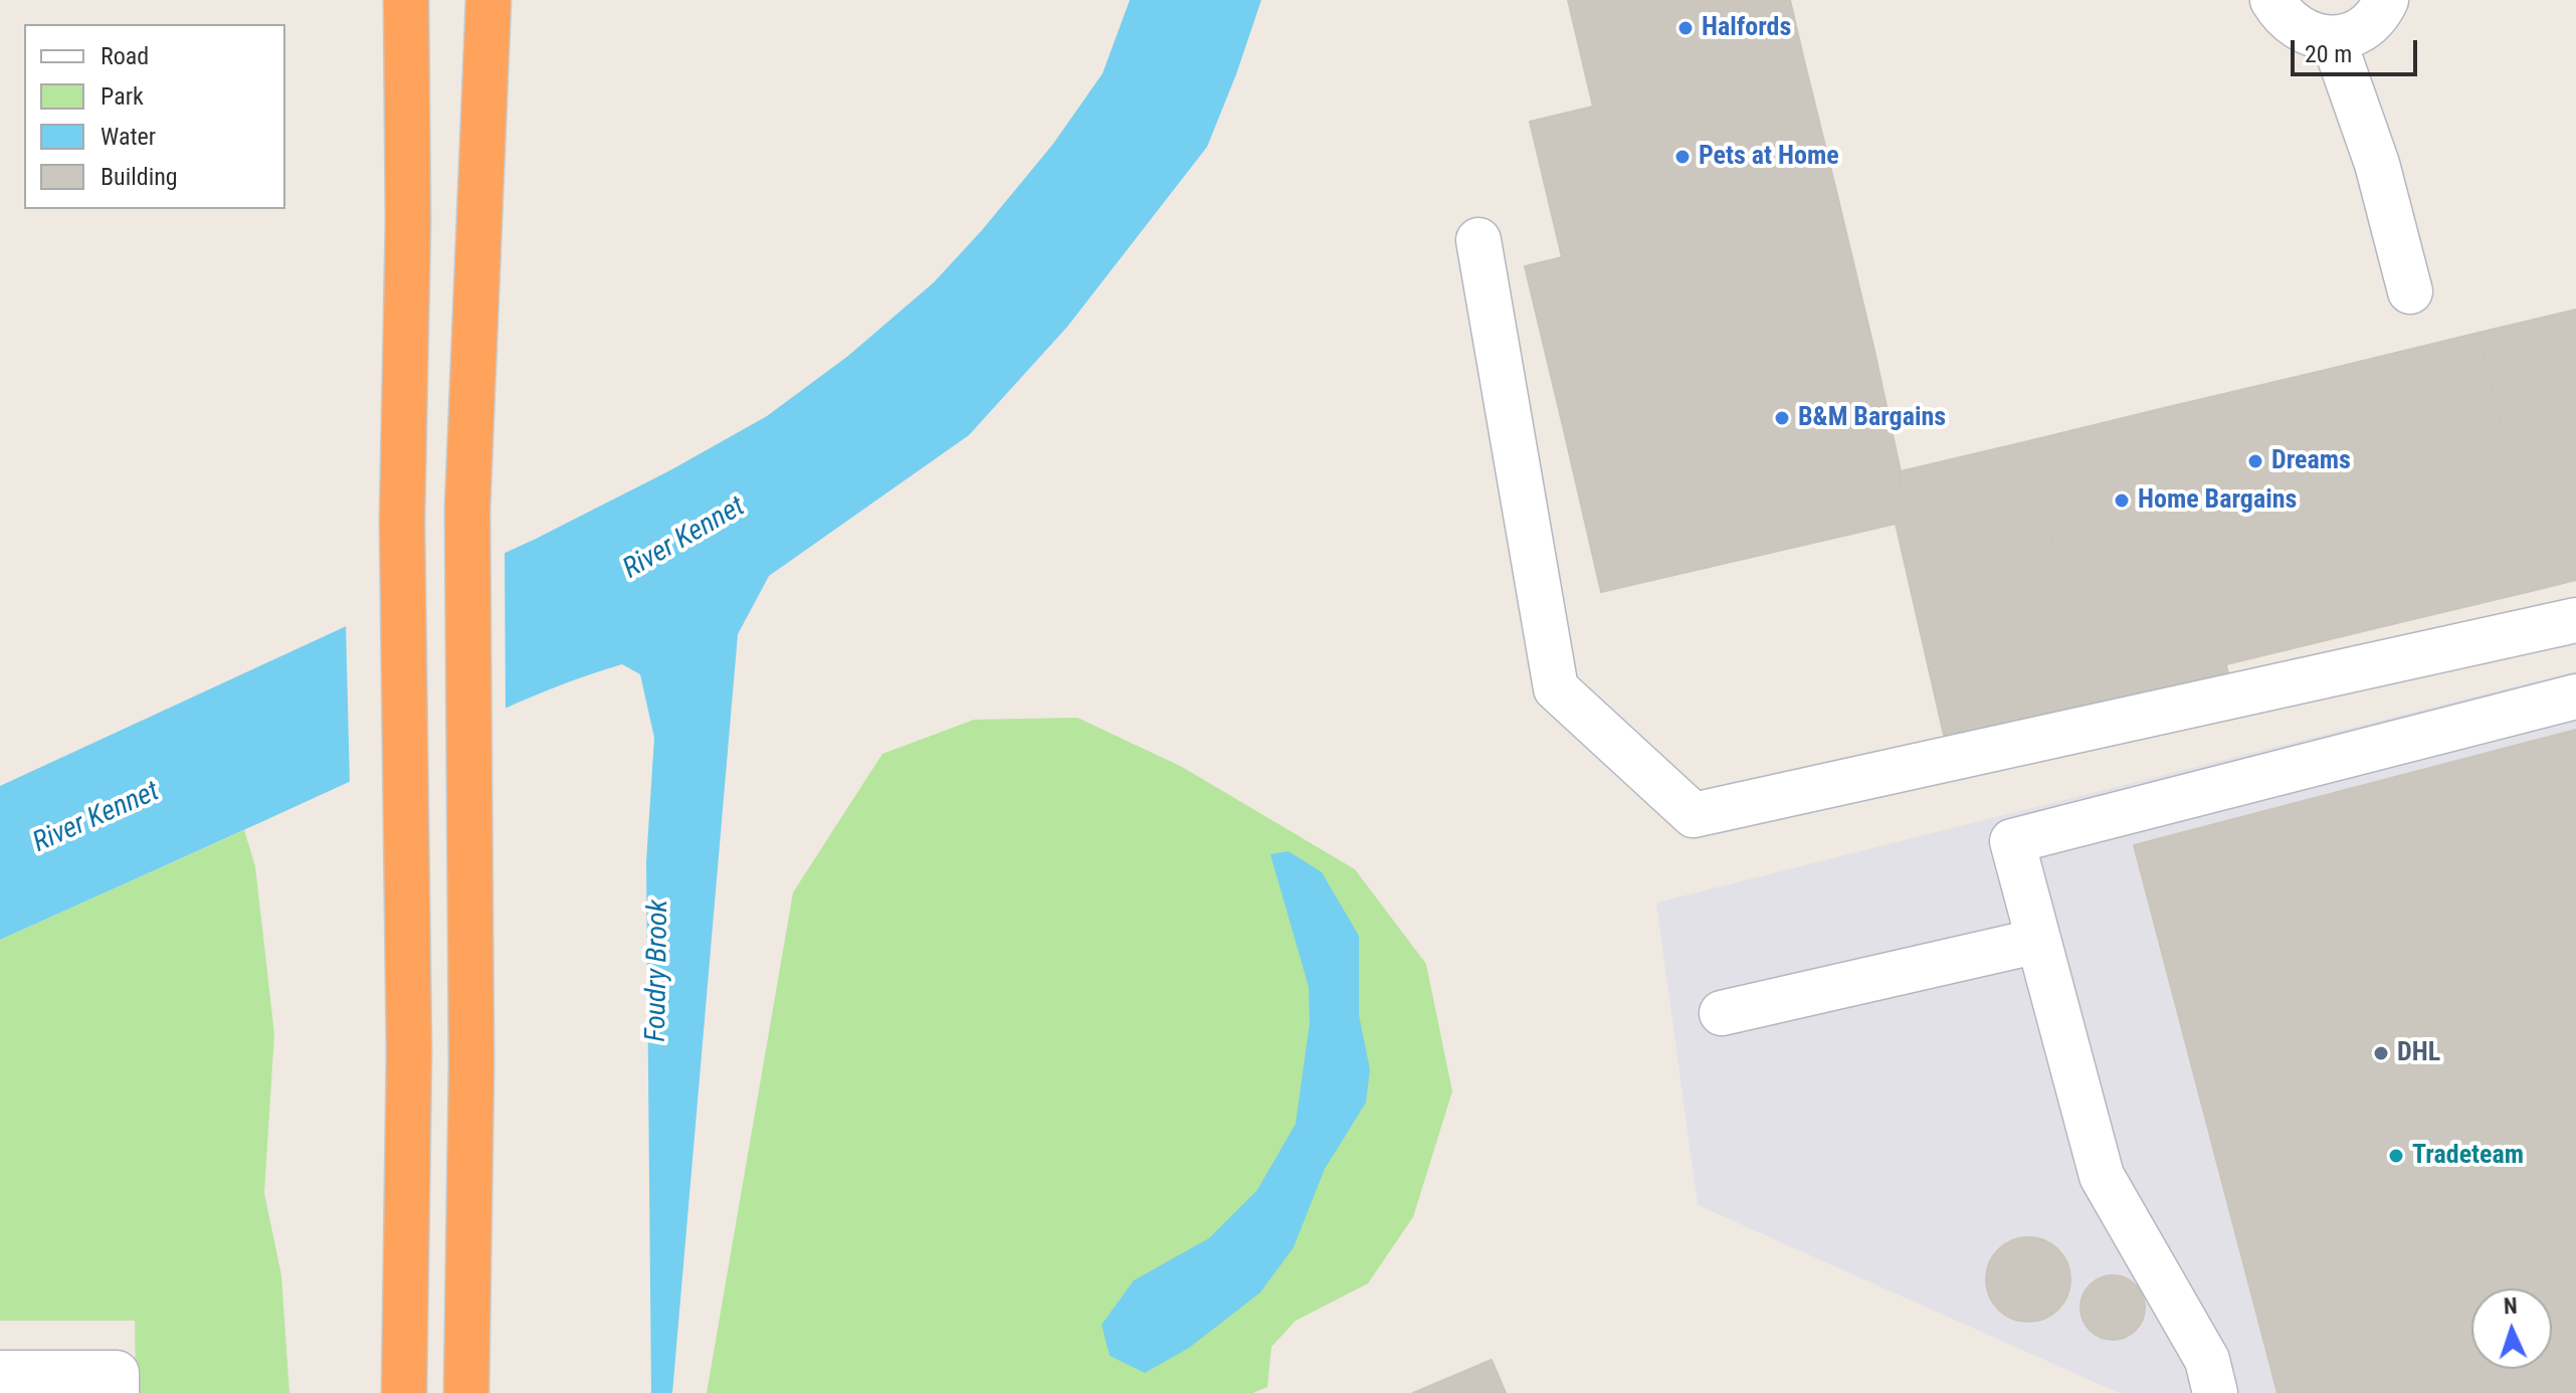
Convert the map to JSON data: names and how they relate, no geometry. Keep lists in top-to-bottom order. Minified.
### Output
{"water":["River Kennet","Foudry Brook"],"places":["Halfords","Pets at Home","B&M Bargains","Dreams","Home Bargains","DHL","Tradeteam"],"legend":["Road","Park","Water","Building"],"scale_bar":"20 m","north":"top"}
